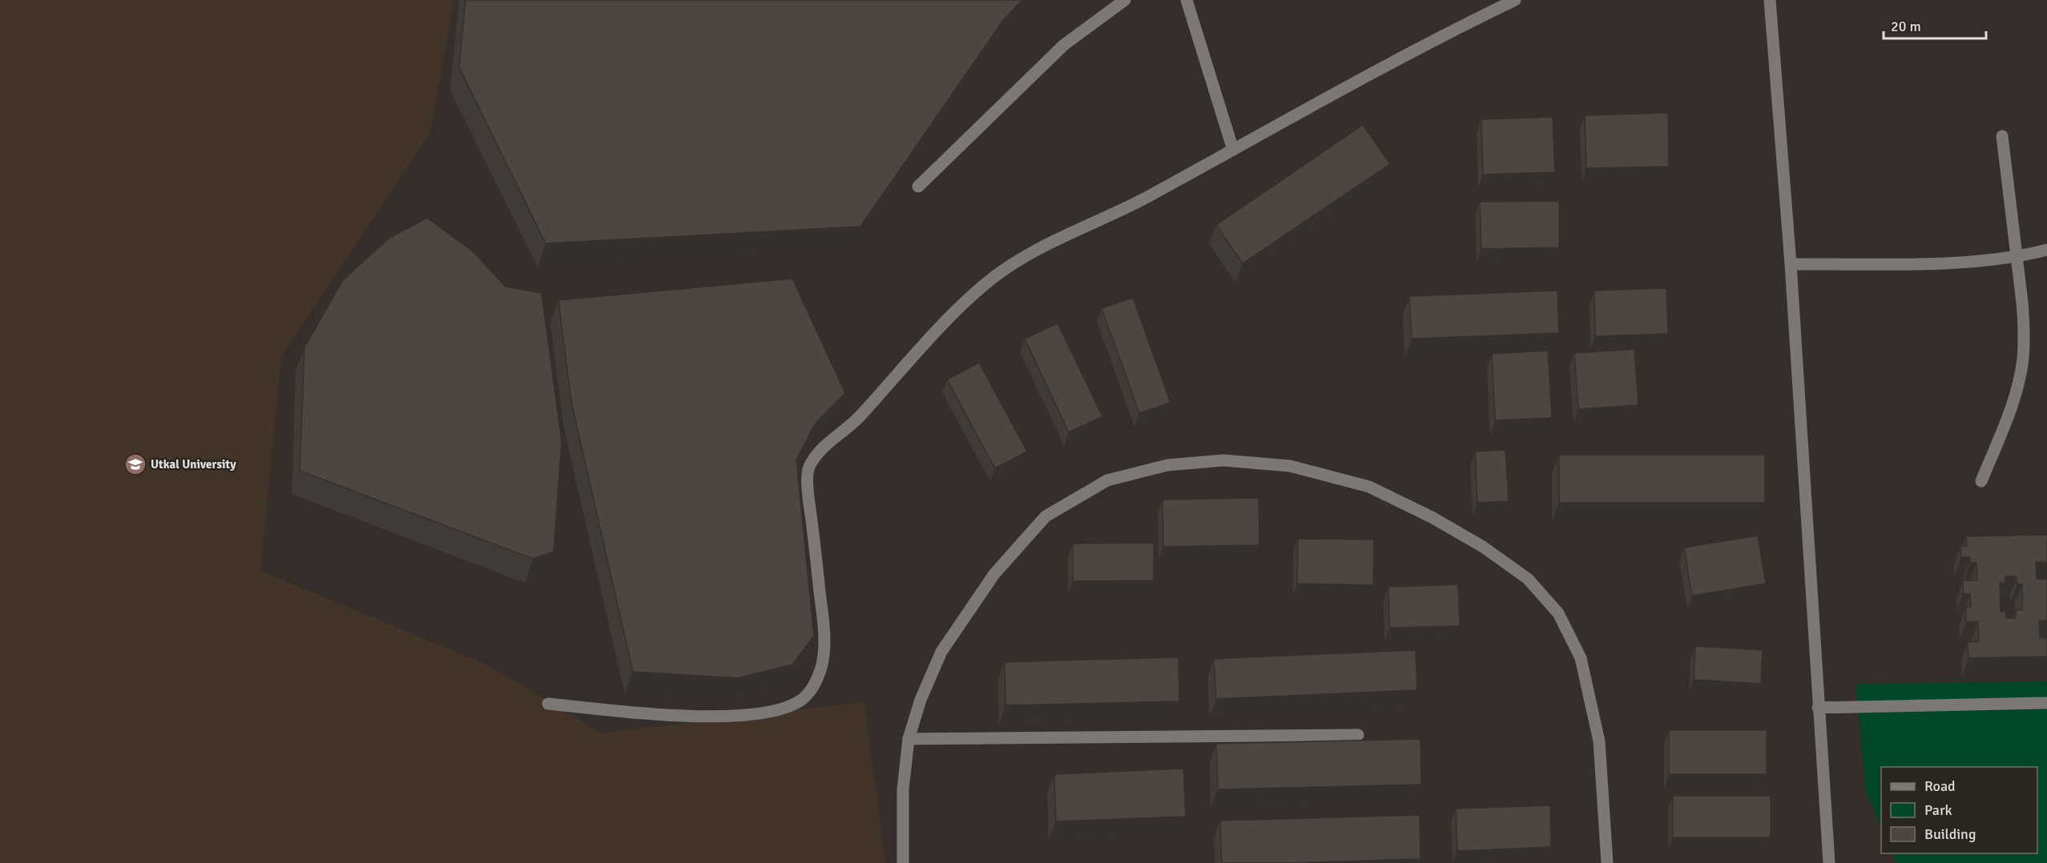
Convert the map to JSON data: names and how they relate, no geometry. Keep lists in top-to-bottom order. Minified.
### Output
{"places":{"school or university":["Utkal University"]},"legend":["Road","Park","Building"],"scale_bar":"20 m"}
